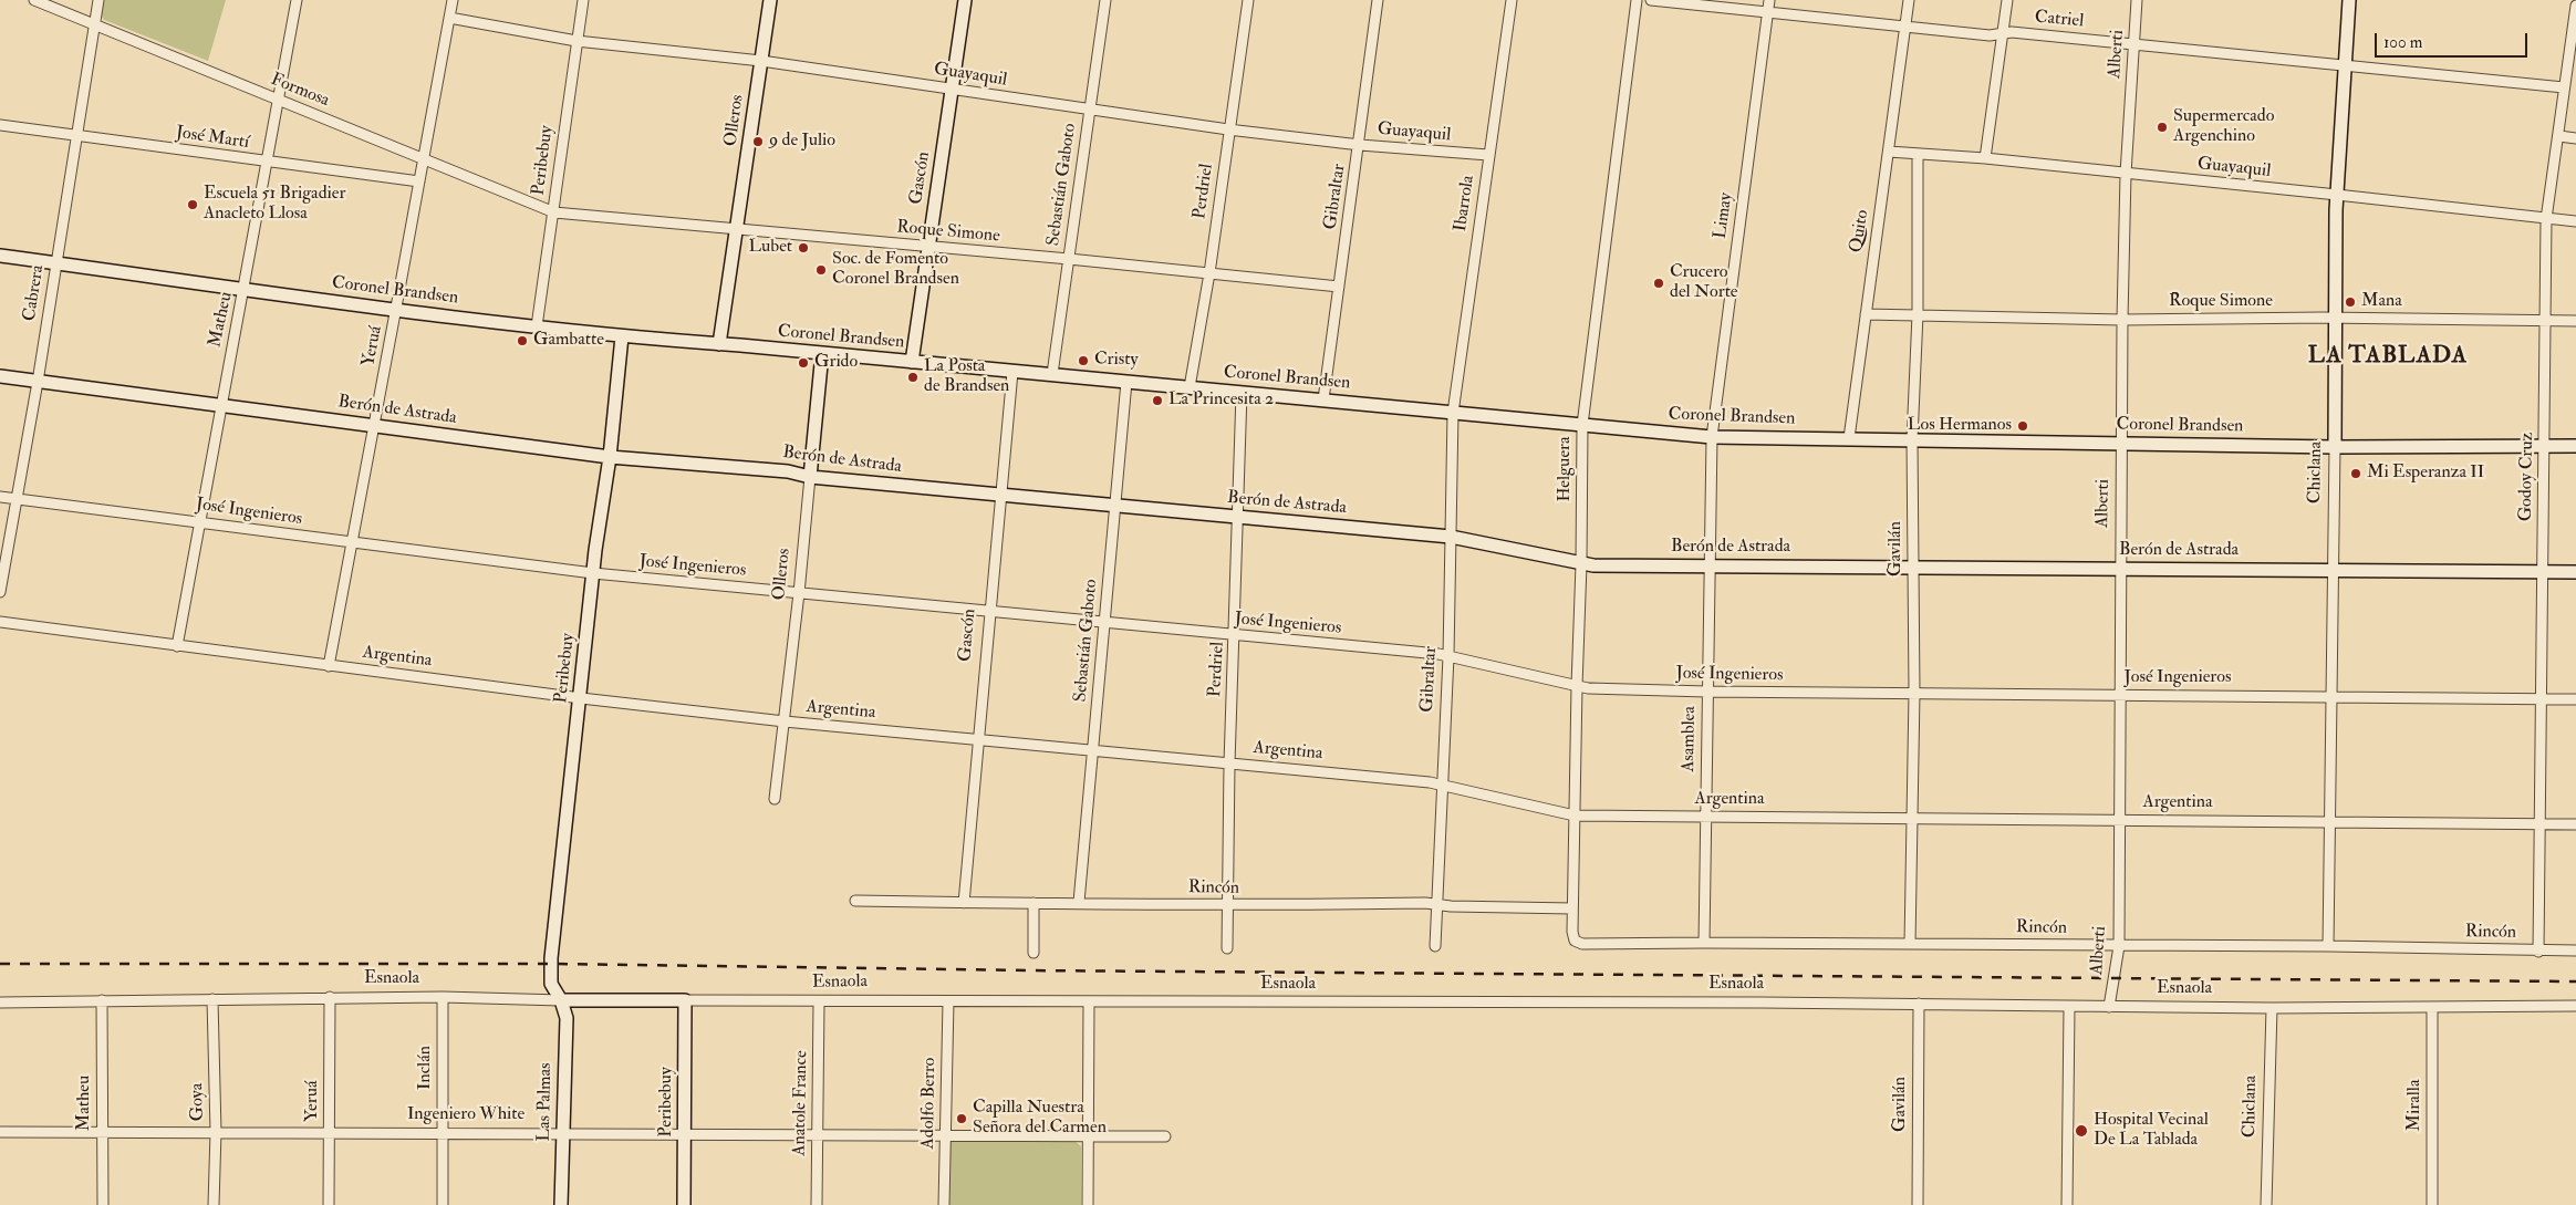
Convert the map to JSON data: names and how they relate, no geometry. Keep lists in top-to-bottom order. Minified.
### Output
{"streets":{"street":["Catriel","Alberti","Guayaquil","Formosa","Olleros","José Martí","Peribebuy","Gascón","Sebastián Gaboto","Perdriel","Gibraltar","Ibarrola","Limay","Quito","Roque Simone","Coronel Brandsen","Cabrera","Matheu","Yeruá","Berón de Astrada","Helguera","Chiclana","Godoy Cruz","José Ingenieros","Gavilán","Argentina","Asamblea","Rincón","Esnaola","Inclán","Goya","Las Palmas","Anatole France","Adolfo Berro","Miralla","Ingeniero White"]},"crossings":[["Catriel","Alberti"],["Catriel","Limay"],["Catriel","Quito"],["Catriel","Chiclana"],["Catriel","Godoy Cruz"],["Alberti","Guayaquil"],["Alberti","Roque Simone"],["Alberti","Coronel Brandsen"],["Alberti","Berón de Astrada"],["Alberti","José Ingenieros"],["Alberti","Argentina"],["Alberti","Rincón"],["Alberti","Esnaola"],["Guayaquil","Olleros"],["Guayaquil","Peribebuy"],["Guayaquil","Gascón"],["Guayaquil","Sebastián Gaboto"],["Guayaquil","Perdriel"],["Guayaquil","Gibraltar"],["Guayaquil","Ibarrola"],["Guayaquil","Quito"],["Guayaquil","Yeruá"],["Guayaquil","Chiclana"],["Guayaquil","Godoy Cruz"],["Guayaquil","Gavilán"],["Formosa","Peribebuy"],["Formosa","Roque Simone"],["Formosa","Cabrera"],["Formosa","Matheu"],["Formosa","Yeruá"],["Olleros","Roque Simone"],["Olleros","Coronel Brandsen"],["Olleros","Berón de Astrada"],["Olleros","José Ingenieros"],["Olleros","Argentina"],["José Martí","Cabrera"],["José Martí","Matheu"],["José Martí","Yeruá"],["Peribebuy","Roque Simone"],["Peribebuy","Coronel Brandsen"],["Peribebuy","Berón de Astrada"],["Peribebuy","José Ingenieros"],["Peribebuy","Argentina"],["Peribebuy","Esnaola"],["Peribebuy","Las Palmas"],["Peribebuy","Ingeniero White"],["Gascón","Roque Simone"],["Gascón","Coronel Brandsen"],["Gascón","Berón de Astrada"],["Gascón","José Ingenieros"],["Gascón","Argentina"],["Gascón","Rincón"],["Sebastián Gaboto","Roque Simone"],["Sebastián Gaboto","Coronel Brandsen"],["Sebastián Gaboto","Berón de Astrada"],["Sebastián Gaboto","José Ingenieros"],["Sebastián Gaboto","Argentina"],["Sebastián Gaboto","Rincón"],["Perdriel","Roque Simone"],["Perdriel","Coronel Brandsen"],["Perdriel","Berón de Astrada"],["Perdriel","José Ingenieros"],["Perdriel","Argentina"],["Perdriel","Rincón"],["Gibraltar","Ibarrola"],["Gibraltar","Roque Simone"],["Gibraltar","Coronel Brandsen"],["Gibraltar","Berón de Astrada"],["Gibraltar","José Ingenieros"],["Gibraltar","Argentina"],["Gibraltar","Rincón"],["Ibarrola","Coronel Brandsen"],["Limay","Coronel Brandsen"],["Limay","Asamblea"],["Quito","Roque Simone"],["Quito","Coronel Brandsen"],["Roque Simone","Chiclana"],["Roque Simone","Godoy Cruz"],["Roque Simone","Gavilán"],["Coronel Brandsen","Cabrera"],["Coronel Brandsen","Matheu"],["Coronel Brandsen","Yeruá"],["Coronel Brandsen","Helguera"],["Coronel Brandsen","Chiclana"],["Coronel Brandsen","Godoy Cruz"],["Coronel Brandsen","Gavilán"],["Coronel Brandsen","Asamblea"],["Cabrera","Berón de Astrada"],["Cabrera","José Ingenieros"],["Matheu","Berón de Astrada"],["Matheu","José Ingenieros"],["Matheu","Argentina"],["Matheu","Esnaola"],["Matheu","Ingeniero White"],["Yeruá","Berón de Astrada"],["Yeruá","José Ingenieros"],["Yeruá","Argentina"],["Yeruá","Esnaola"],["Yeruá","Ingeniero White"],["Berón de Astrada","Helguera"],["Berón de Astrada","Chiclana"],["Berón de Astrada","Godoy Cruz"],["Berón de Astrada","Gavilán"],["Berón de Astrada","Asamblea"],["Helguera","José Ingenieros"],["Helguera","Argentina"],["Helguera","Rincón"],["Chiclana","José Ingenieros"],["Chiclana","Argentina"],["Chiclana","Rincón"],["Chiclana","Esnaola"],["Godoy Cruz","José Ingenieros"],["Godoy Cruz","Argentina"],["Godoy Cruz","Rincón"],["José Ingenieros","Gavilán"],["José Ingenieros","Asamblea"],["Gavilán","Argentina"],["Gavilán","Rincón"],["Gavilán","Esnaola"],["Argentina","Asamblea"],["Asamblea","Rincón"],["Esnaola","Inclán"],["Esnaola","Goya"],["Esnaola","Las Palmas"],["Esnaola","Anatole France"],["Esnaola","Adolfo Berro"],["Esnaola","Miralla"],["Inclán","Ingeniero White"],["Goya","Ingeniero White"],["Las Palmas","Ingeniero White"],["Anatole France","Ingeniero White"],["Adolfo Berro","Ingeniero White"]],"districts":["LA TABLADA"],"places":["Supermercado Argenchino","9 de Julio","Escuela 51 Brigadier Anacleto Llosa","Lubet","Soc. de Fomento Coronel Brandsen","Crucero del Norte","Mana","Gambatte","Cristy","Grido","La Posta de Brandsen","La Princesita 2","Los Hermanos","Mi Esperanza II","Capilla Nuestra Señora del Carmen","Hospital Vecinal De La Tablada"],"scale_bar":"100 m"}
